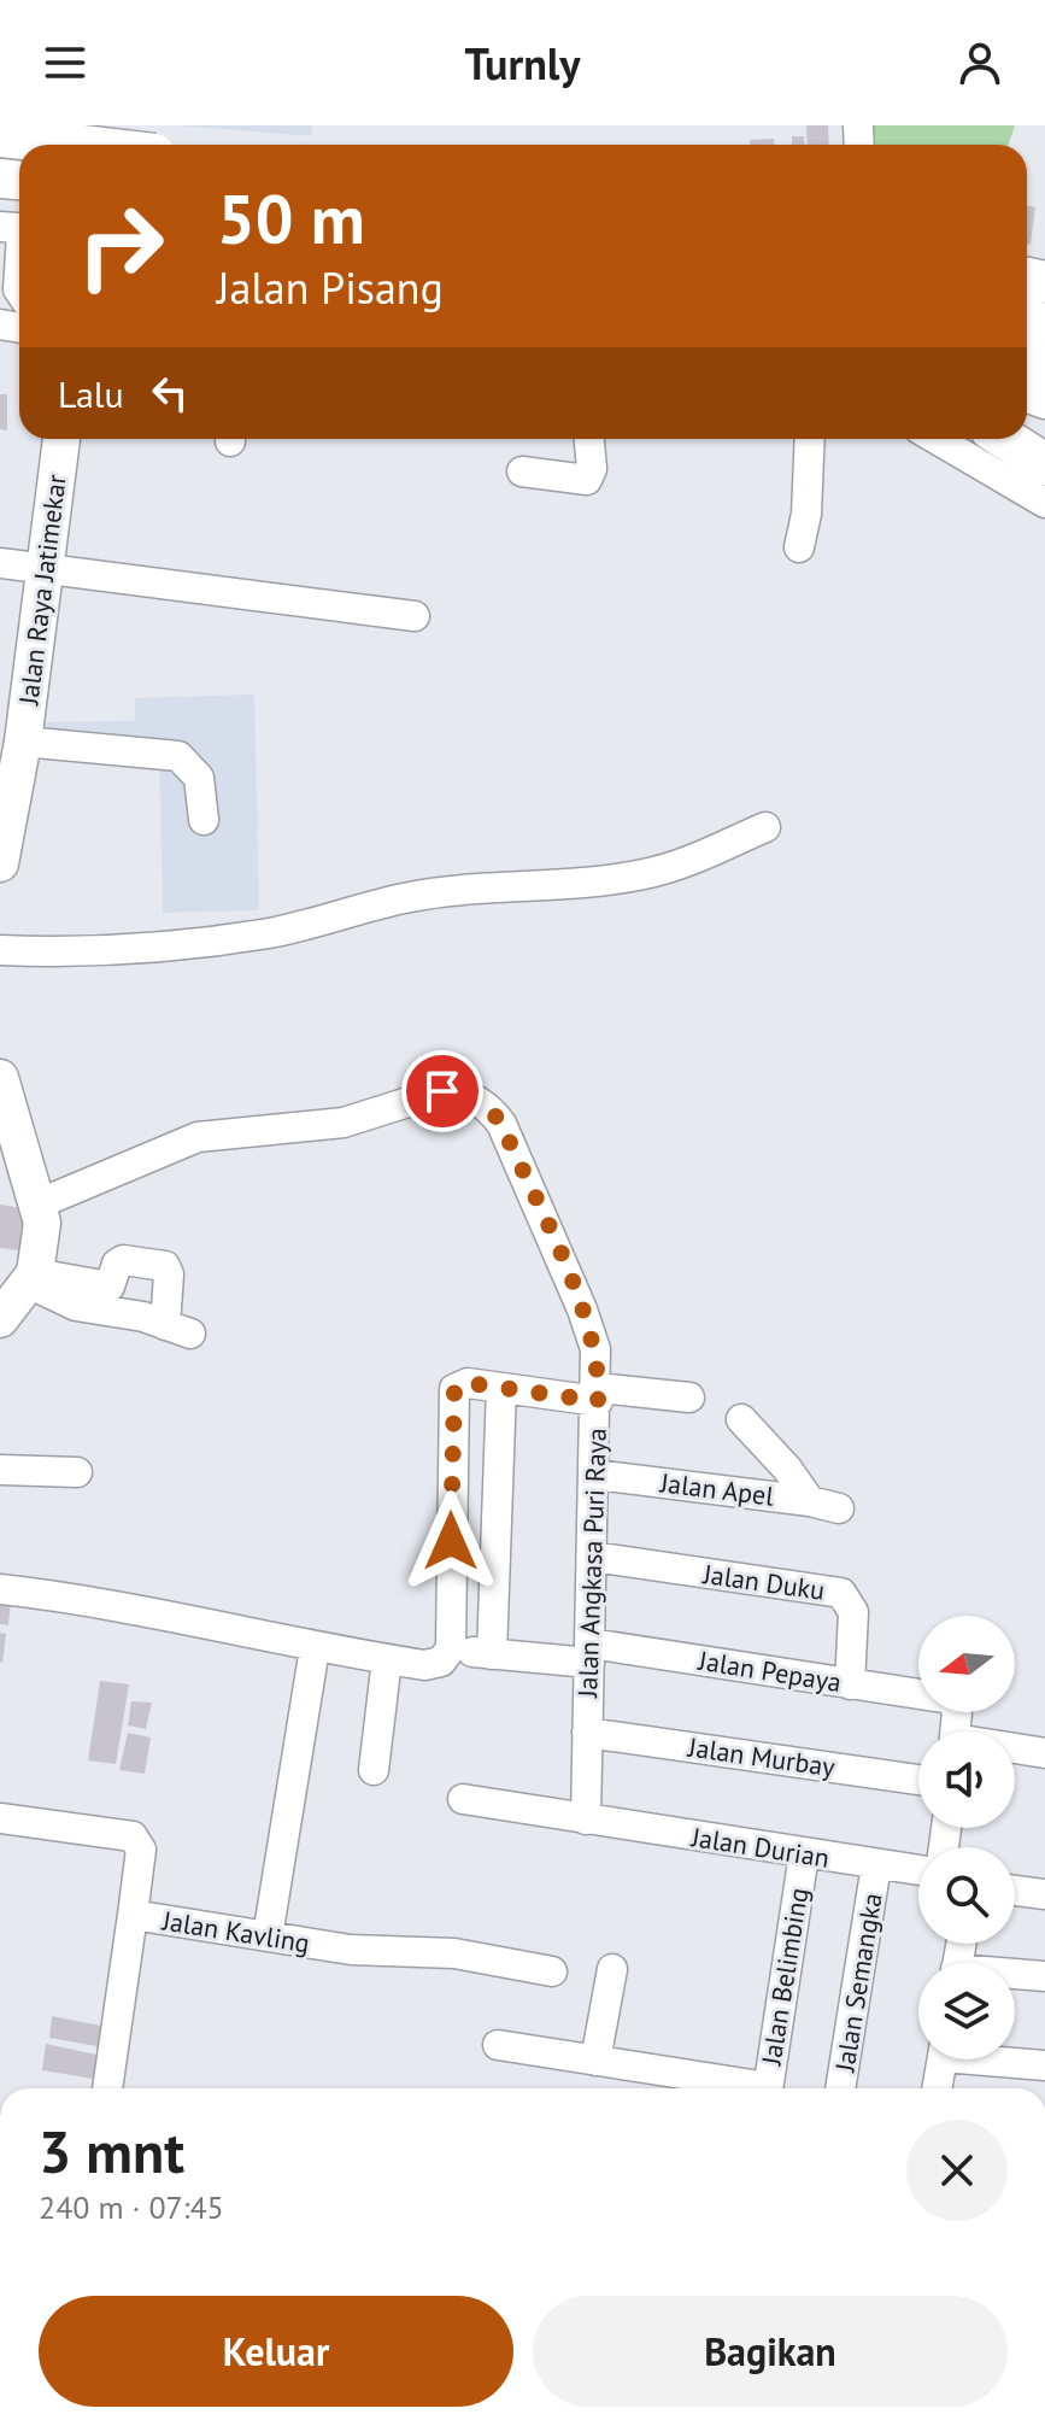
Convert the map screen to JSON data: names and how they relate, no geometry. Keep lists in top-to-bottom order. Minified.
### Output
{"streets":{"main road":["Jalan Raya Jatimekar"],"street":["Jalan Apel","Jalan Angkasa Puri Raya","Jalan Duku","Jalan Pepaya","Jalan Murbay","Jalan Durian","Jalan Kavling","Jalan Belimbing","Jalan Semangka"]},"crossings":[["Jalan Apel","Jalan Angkasa Puri Raya"],["Jalan Angkasa Puri Raya","Jalan Duku"],["Jalan Angkasa Puri Raya","Jalan Pepaya"],["Jalan Angkasa Puri Raya","Jalan Murbay"],["Jalan Angkasa Puri Raya","Jalan Durian"],["Jalan Duku","Jalan Pepaya"],["Jalan Durian","Jalan Belimbing"],["Jalan Durian","Jalan Semangka"]],"north":"left","page":{"header":"Turnly","turn":["50 m","Jalan Pisang"],"then":"Lalu","heading":["3 mnt","240 m · 07:45"],"buttons":["Keluar","Bagikan"]}}
